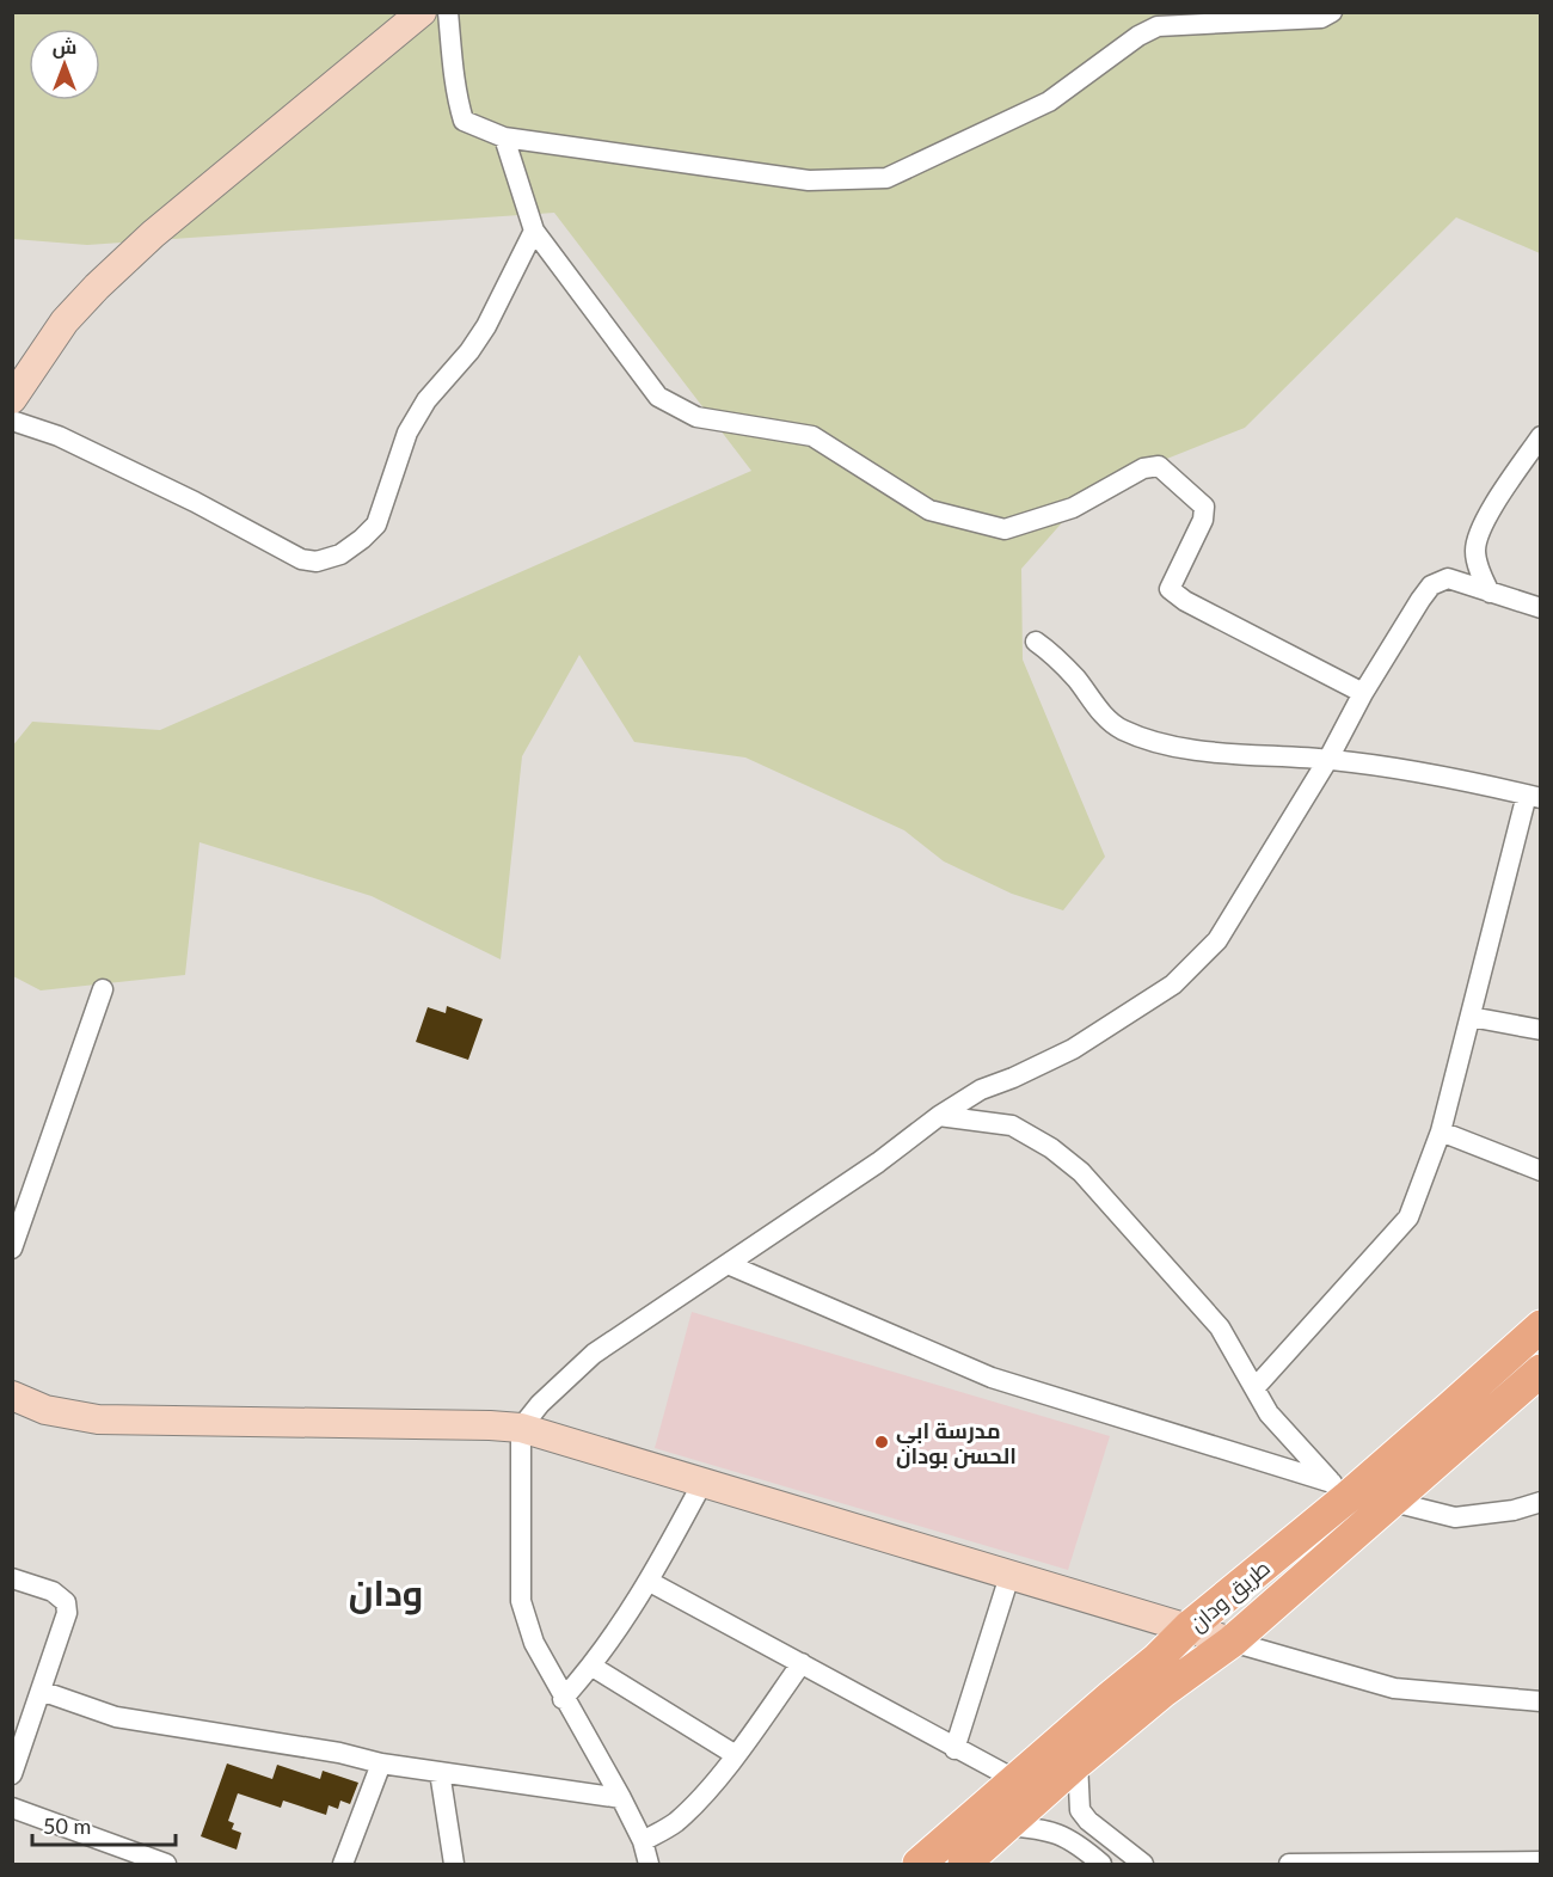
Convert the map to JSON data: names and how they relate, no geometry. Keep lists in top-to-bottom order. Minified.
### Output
{"streets":{"main road":["طريق ودان"]},"districts":["ودان"],"places":["مدرسة ابي الحسن بودان"],"scale_bar":"50 m","north":"top"}
